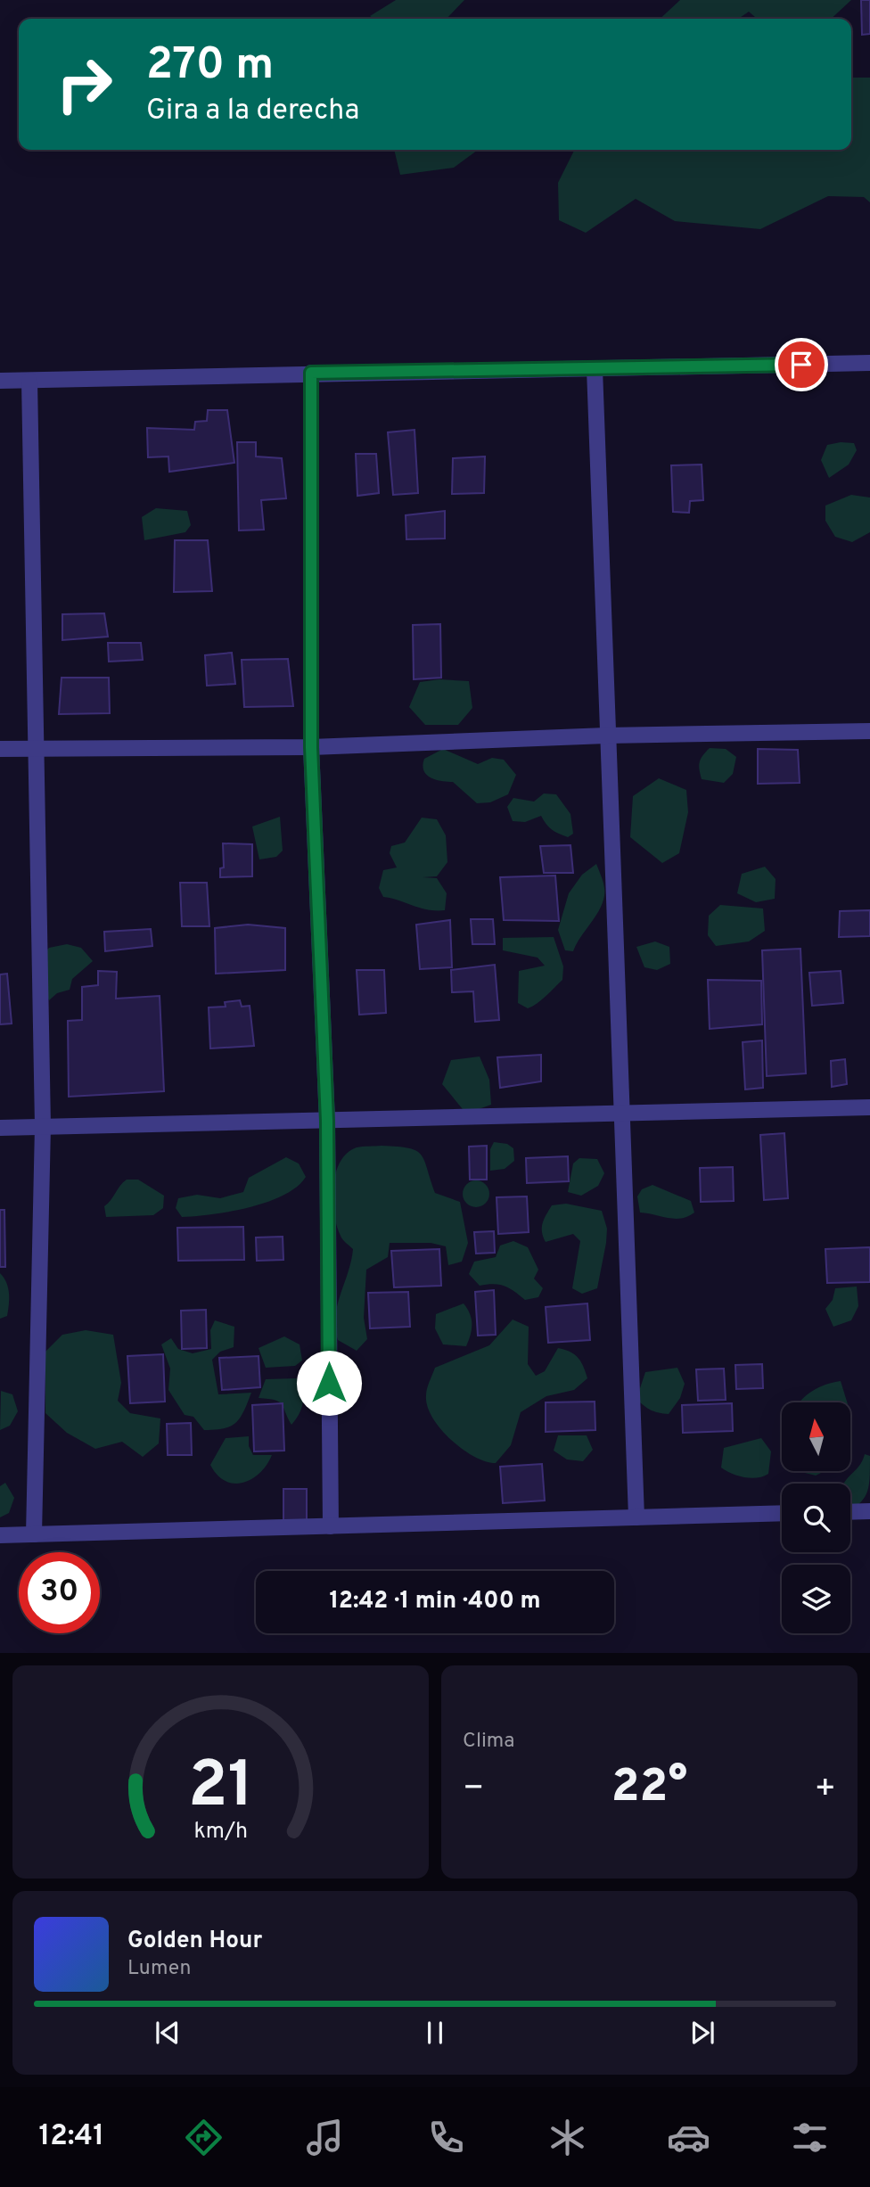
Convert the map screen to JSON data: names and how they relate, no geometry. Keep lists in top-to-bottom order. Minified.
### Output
{"north":"top","page":{"turn":["270 m","Gira a la derecha"],"limit":"30","trip":"12:42 · 1 min · 400 m","tile":"Clima","heat":["−","22°","+"],"song":["Golden Hour","Lumen"],"tabs":"12:41","gauge":["21","km/h"]}}
